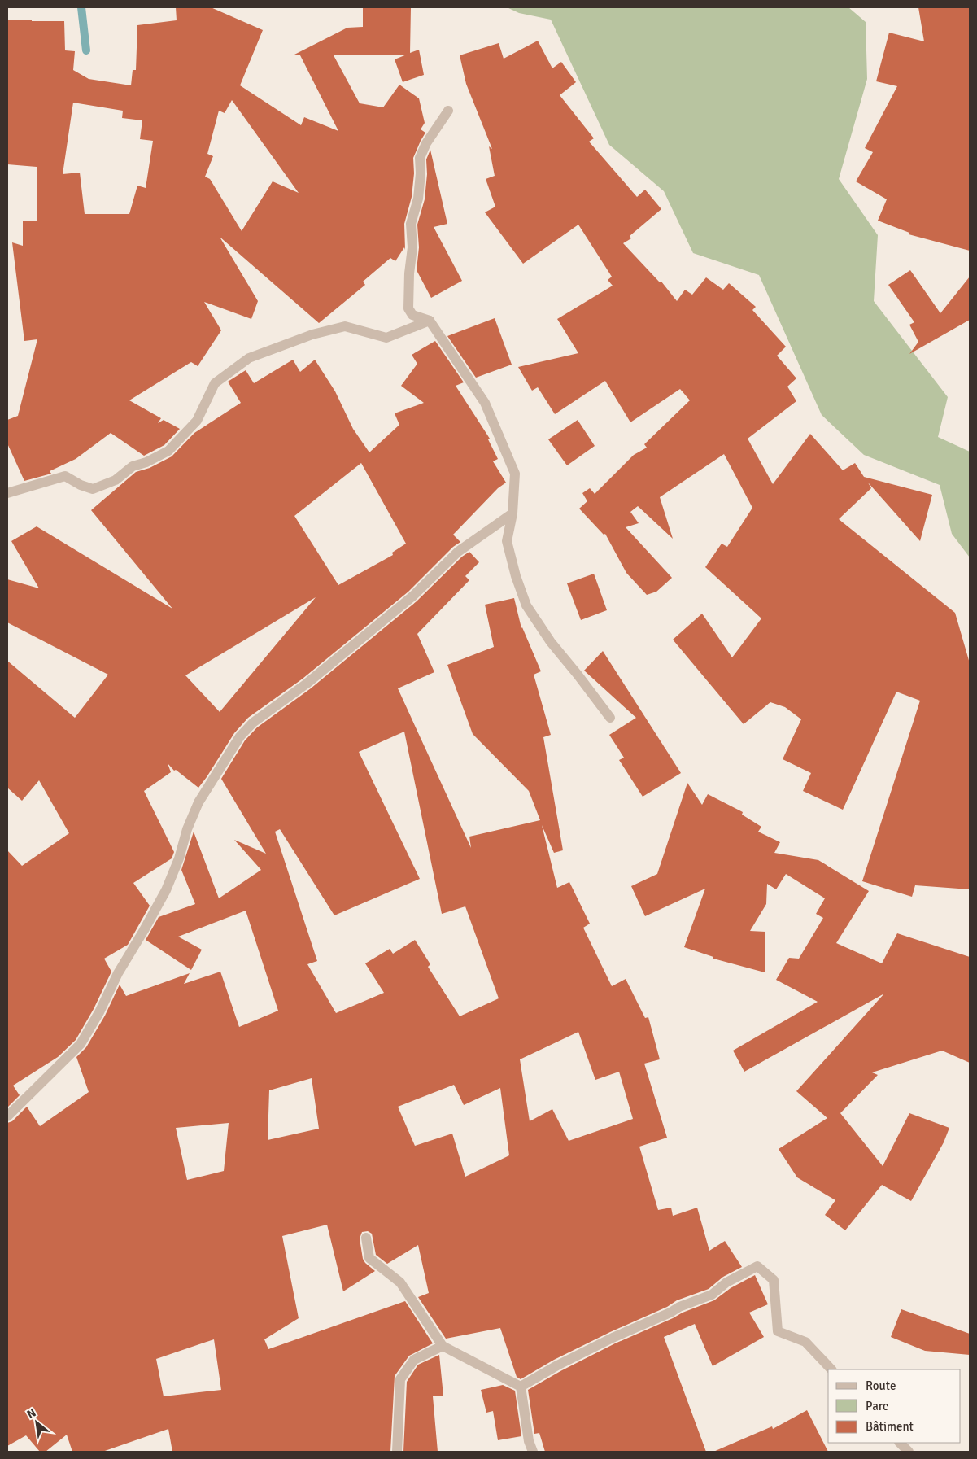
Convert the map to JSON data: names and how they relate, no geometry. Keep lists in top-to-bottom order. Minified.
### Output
{"legend":["Route","Parc","Bâtiment"],"north":"top left"}
